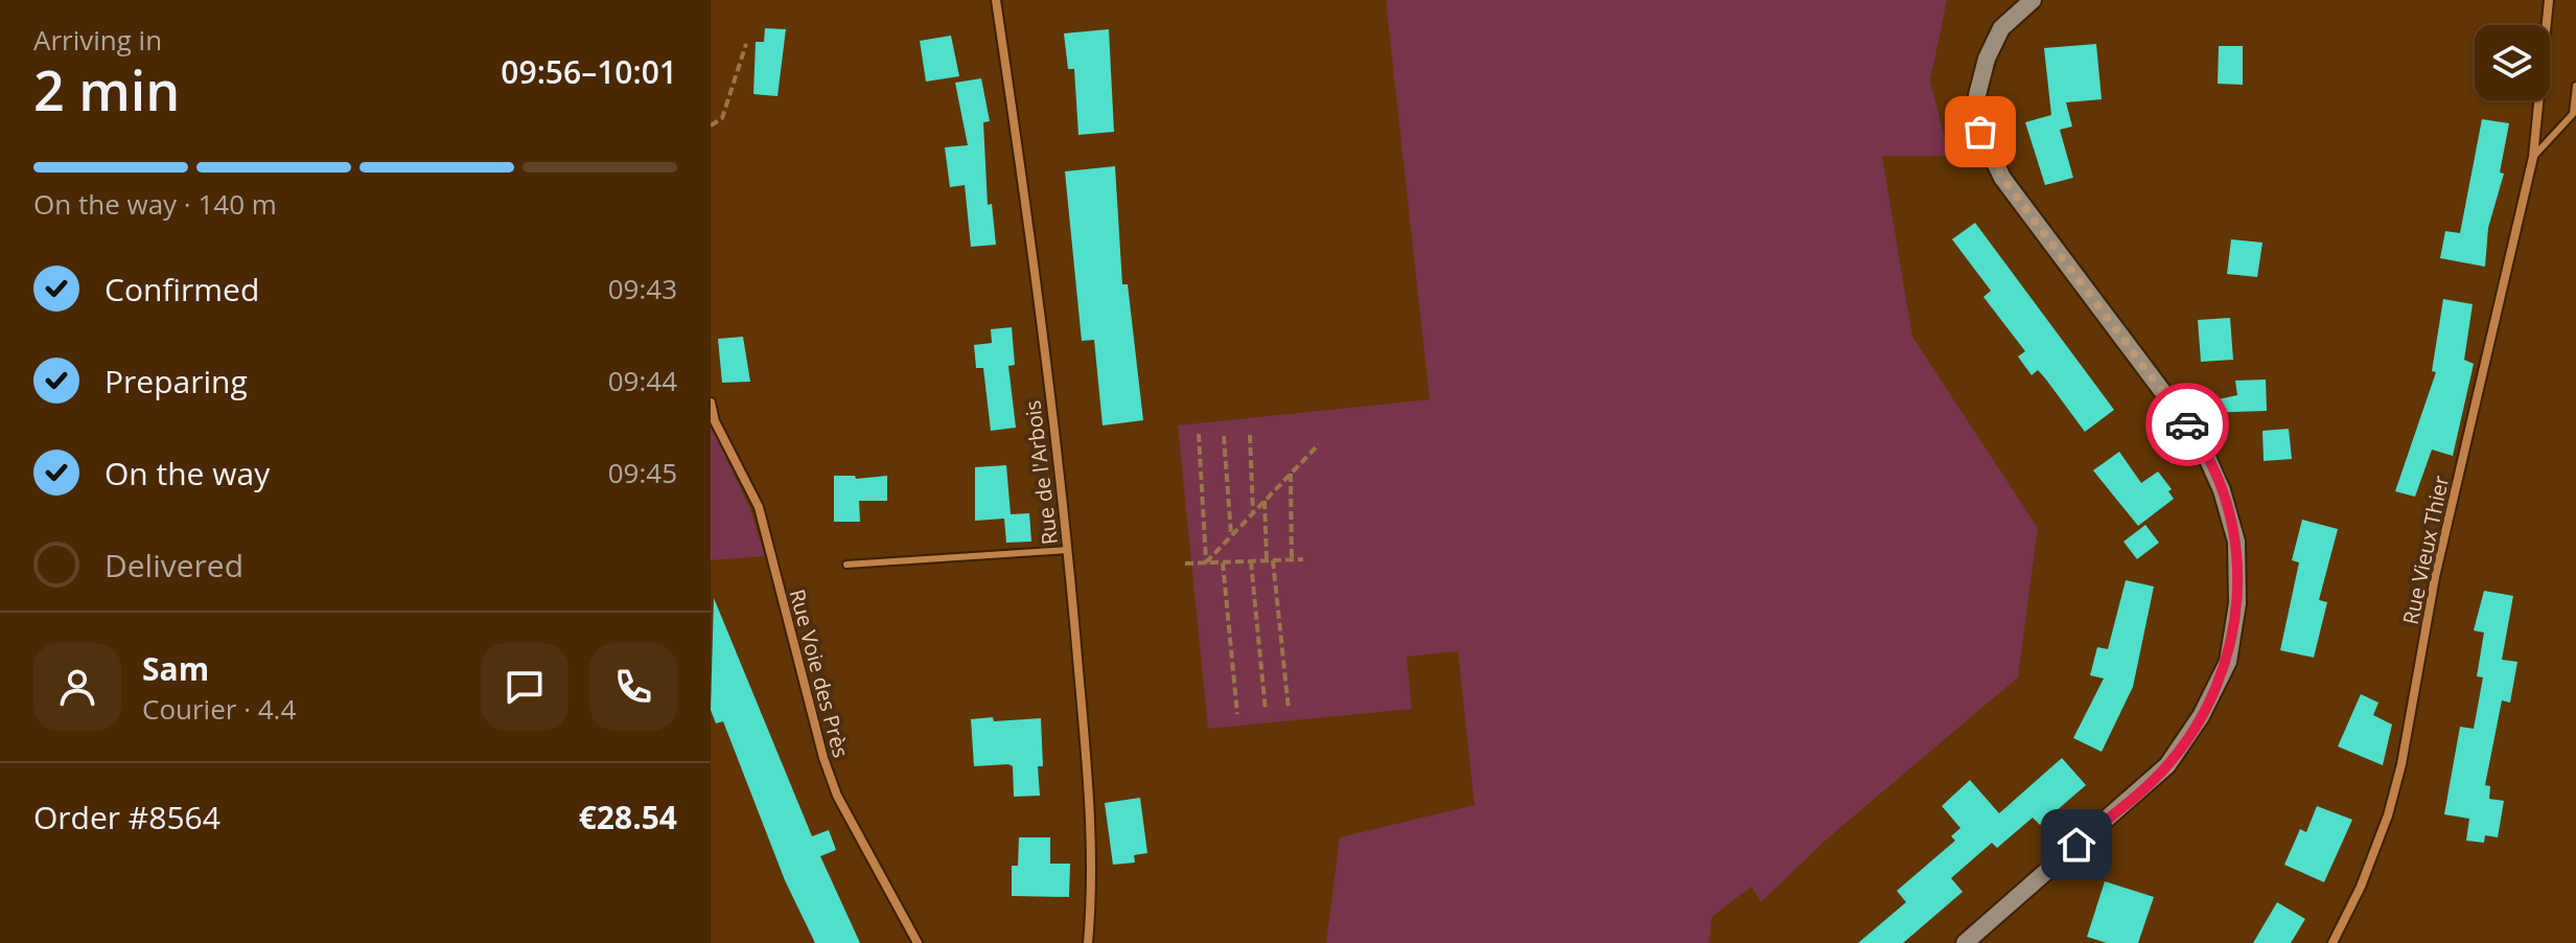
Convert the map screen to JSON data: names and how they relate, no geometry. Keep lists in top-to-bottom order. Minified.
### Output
{"streets":{"street":["Rue de l'Arbois","Rue Vieux Thier","Rue Voie des Près"]},"page":{"heading":["2 min","Arriving in","09:56–10:01"],"panel":["Sam","Courier · 4.4","Order #8564","€28.54"],"bar":"On the way · 140 m","list":[["Confirmed","09:43"],["Preparing","09:44"],["On the way","09:45"],"Delivered"]}}
